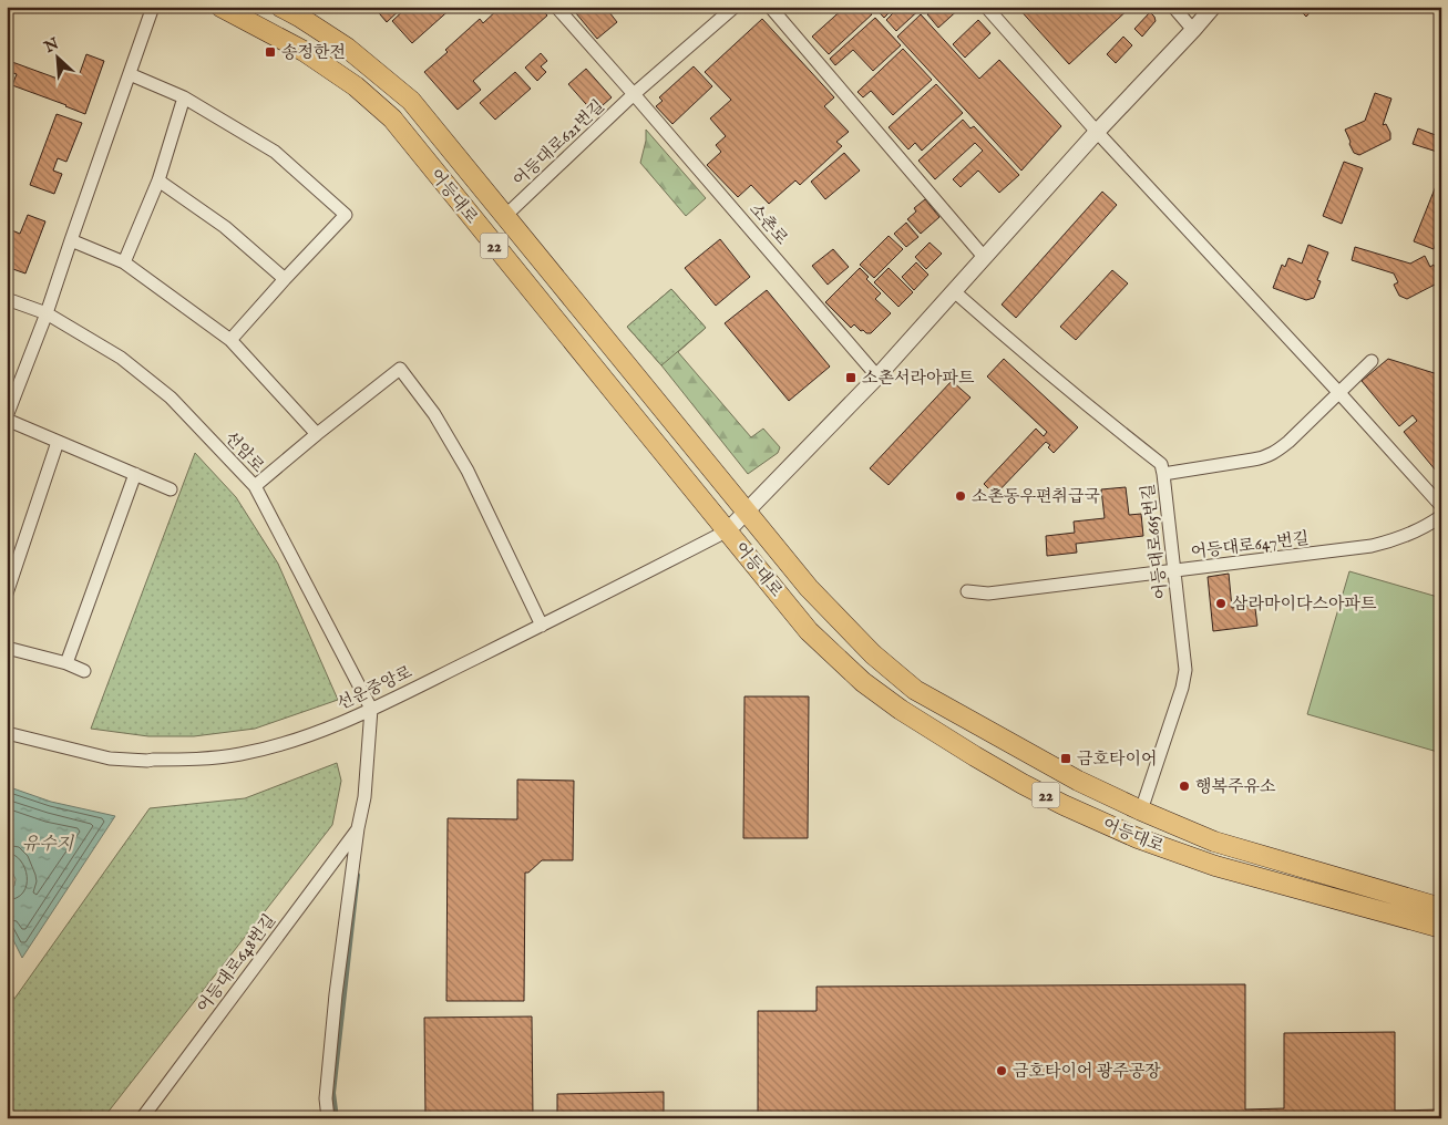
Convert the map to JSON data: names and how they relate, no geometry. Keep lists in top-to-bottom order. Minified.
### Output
{"streets":{"main road":["어등대로","22"],"street":["어등대로621번길","소촌로","선암로","어등대로665번길","어등대로647번길","선운중앙로","어등대로648번길"]},"crossings":[["어등대로621번길","어등대로"],["어등대로621번길","소촌로"],["어등대로","어등대로665번길"],["어등대로","선운중앙로"],["선암로","선운중앙로"],["어등대로665번길","어등대로647번길"]],"water":["유수지"],"places":{"transit":["송정한전","소촌서라아파트","금호타이어"],"other":["소촌동우편취급국","삼라마이다스아파트","행복주유소","금호타이어 광주공장"]},"north":"top left"}
